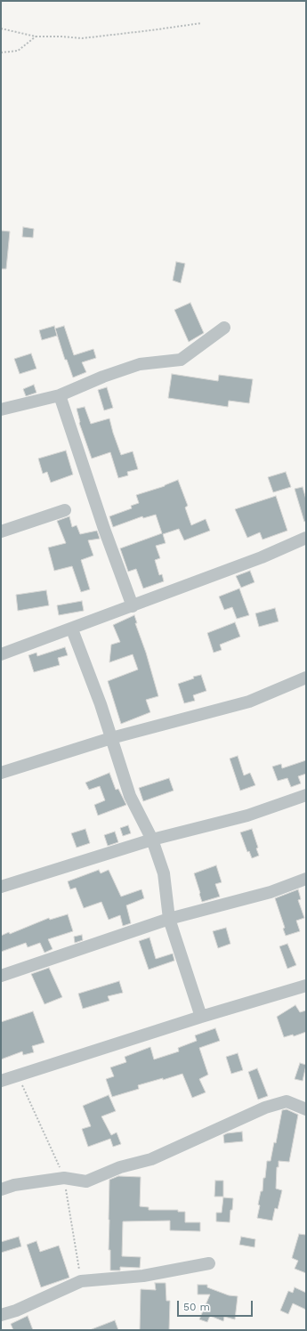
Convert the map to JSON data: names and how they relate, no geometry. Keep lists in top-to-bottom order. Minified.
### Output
{"scale_bar":"50 m"}
